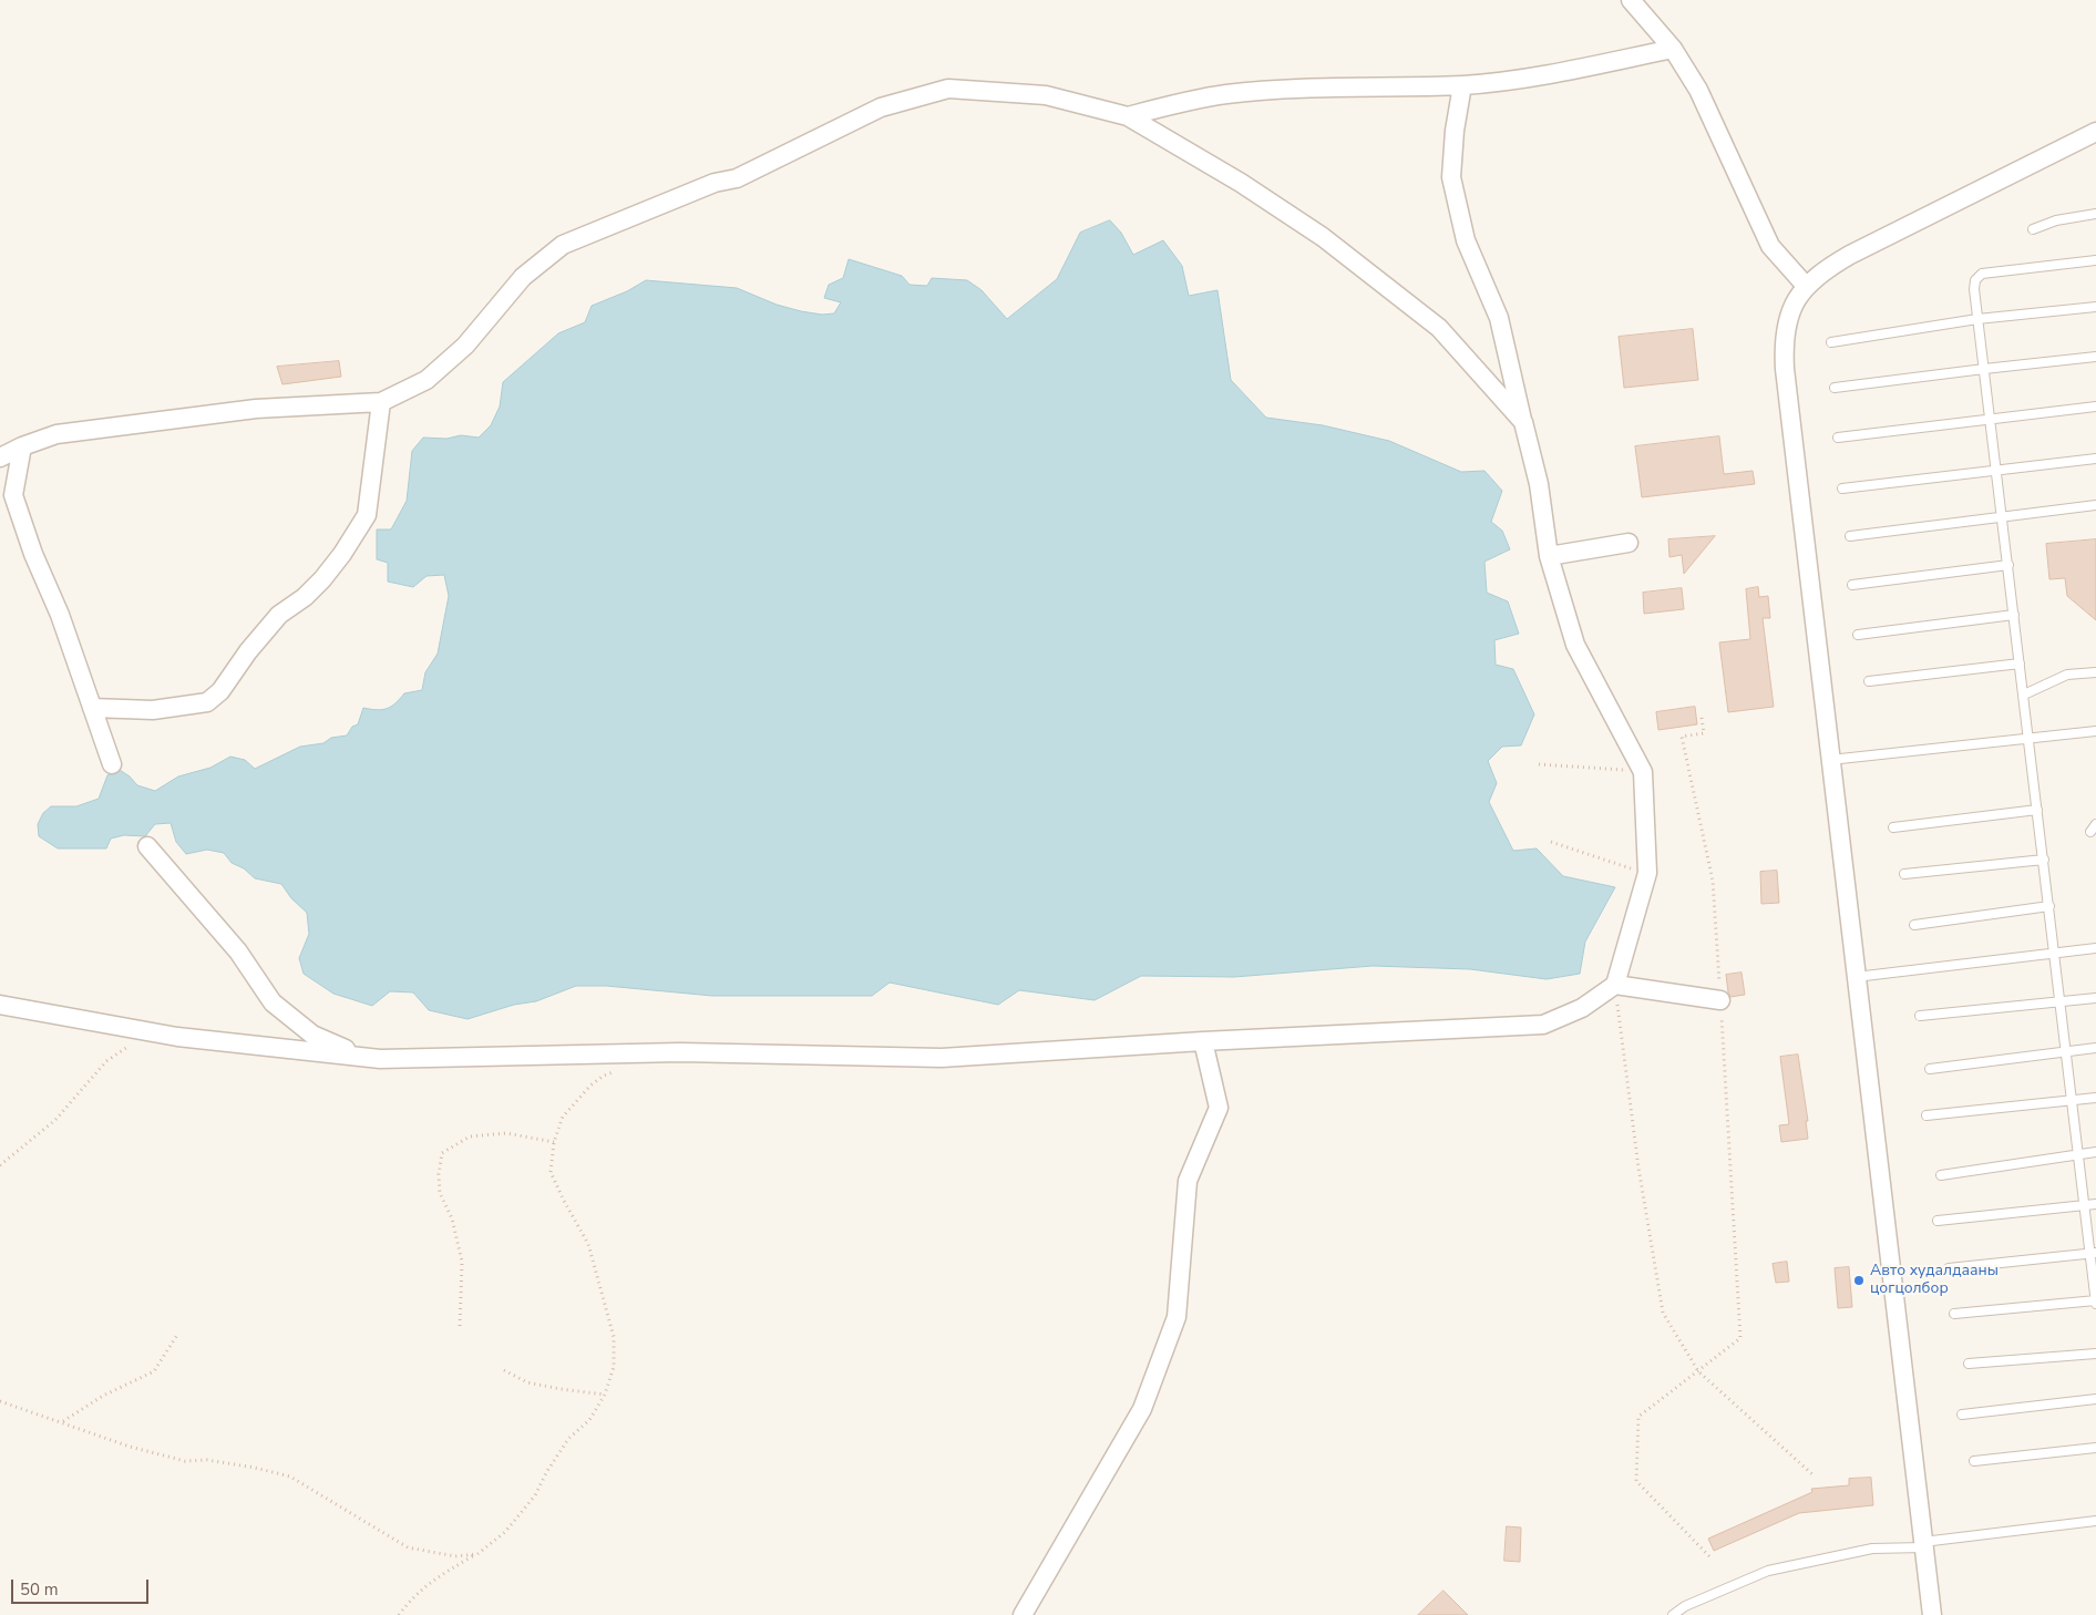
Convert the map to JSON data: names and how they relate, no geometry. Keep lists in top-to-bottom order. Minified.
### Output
{"places":["Авто худалдааны цогцолбор"],"scale_bar":"50 m"}
